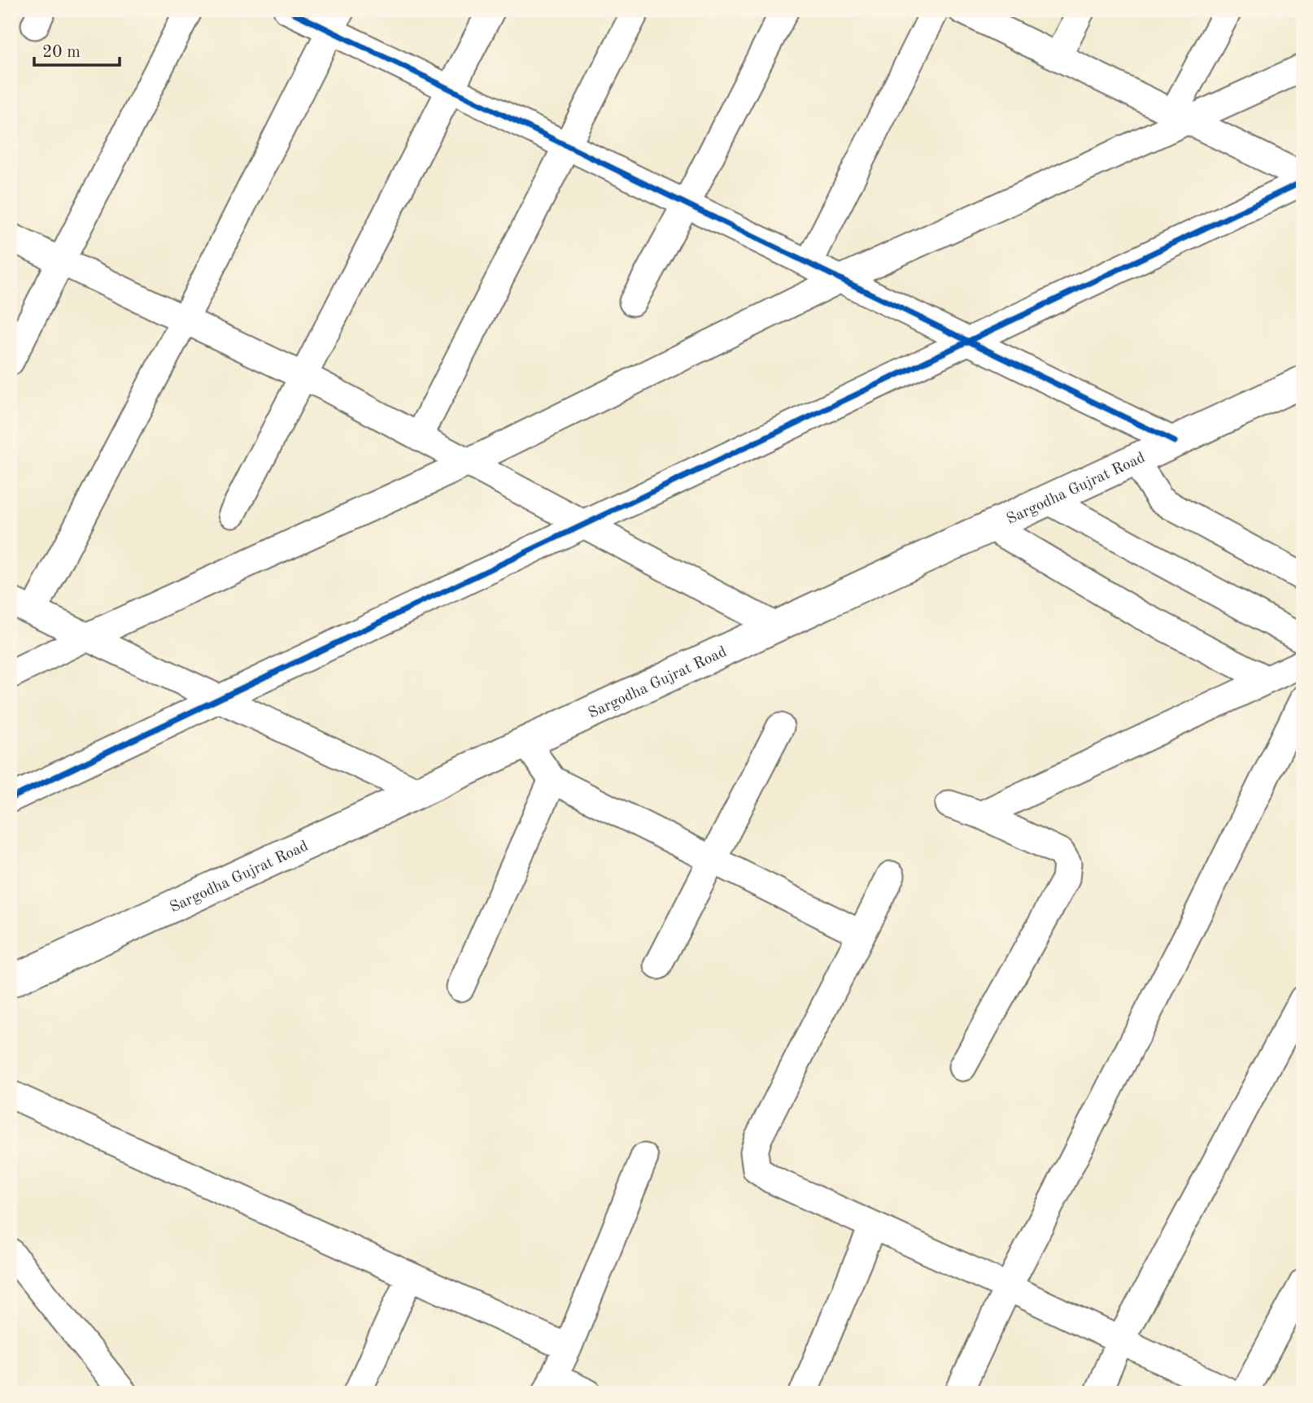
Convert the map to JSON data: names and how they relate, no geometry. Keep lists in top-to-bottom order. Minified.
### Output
{"streets":{"main road":["Sargodha Gujrat Road"]},"scale_bar":"20 m"}
